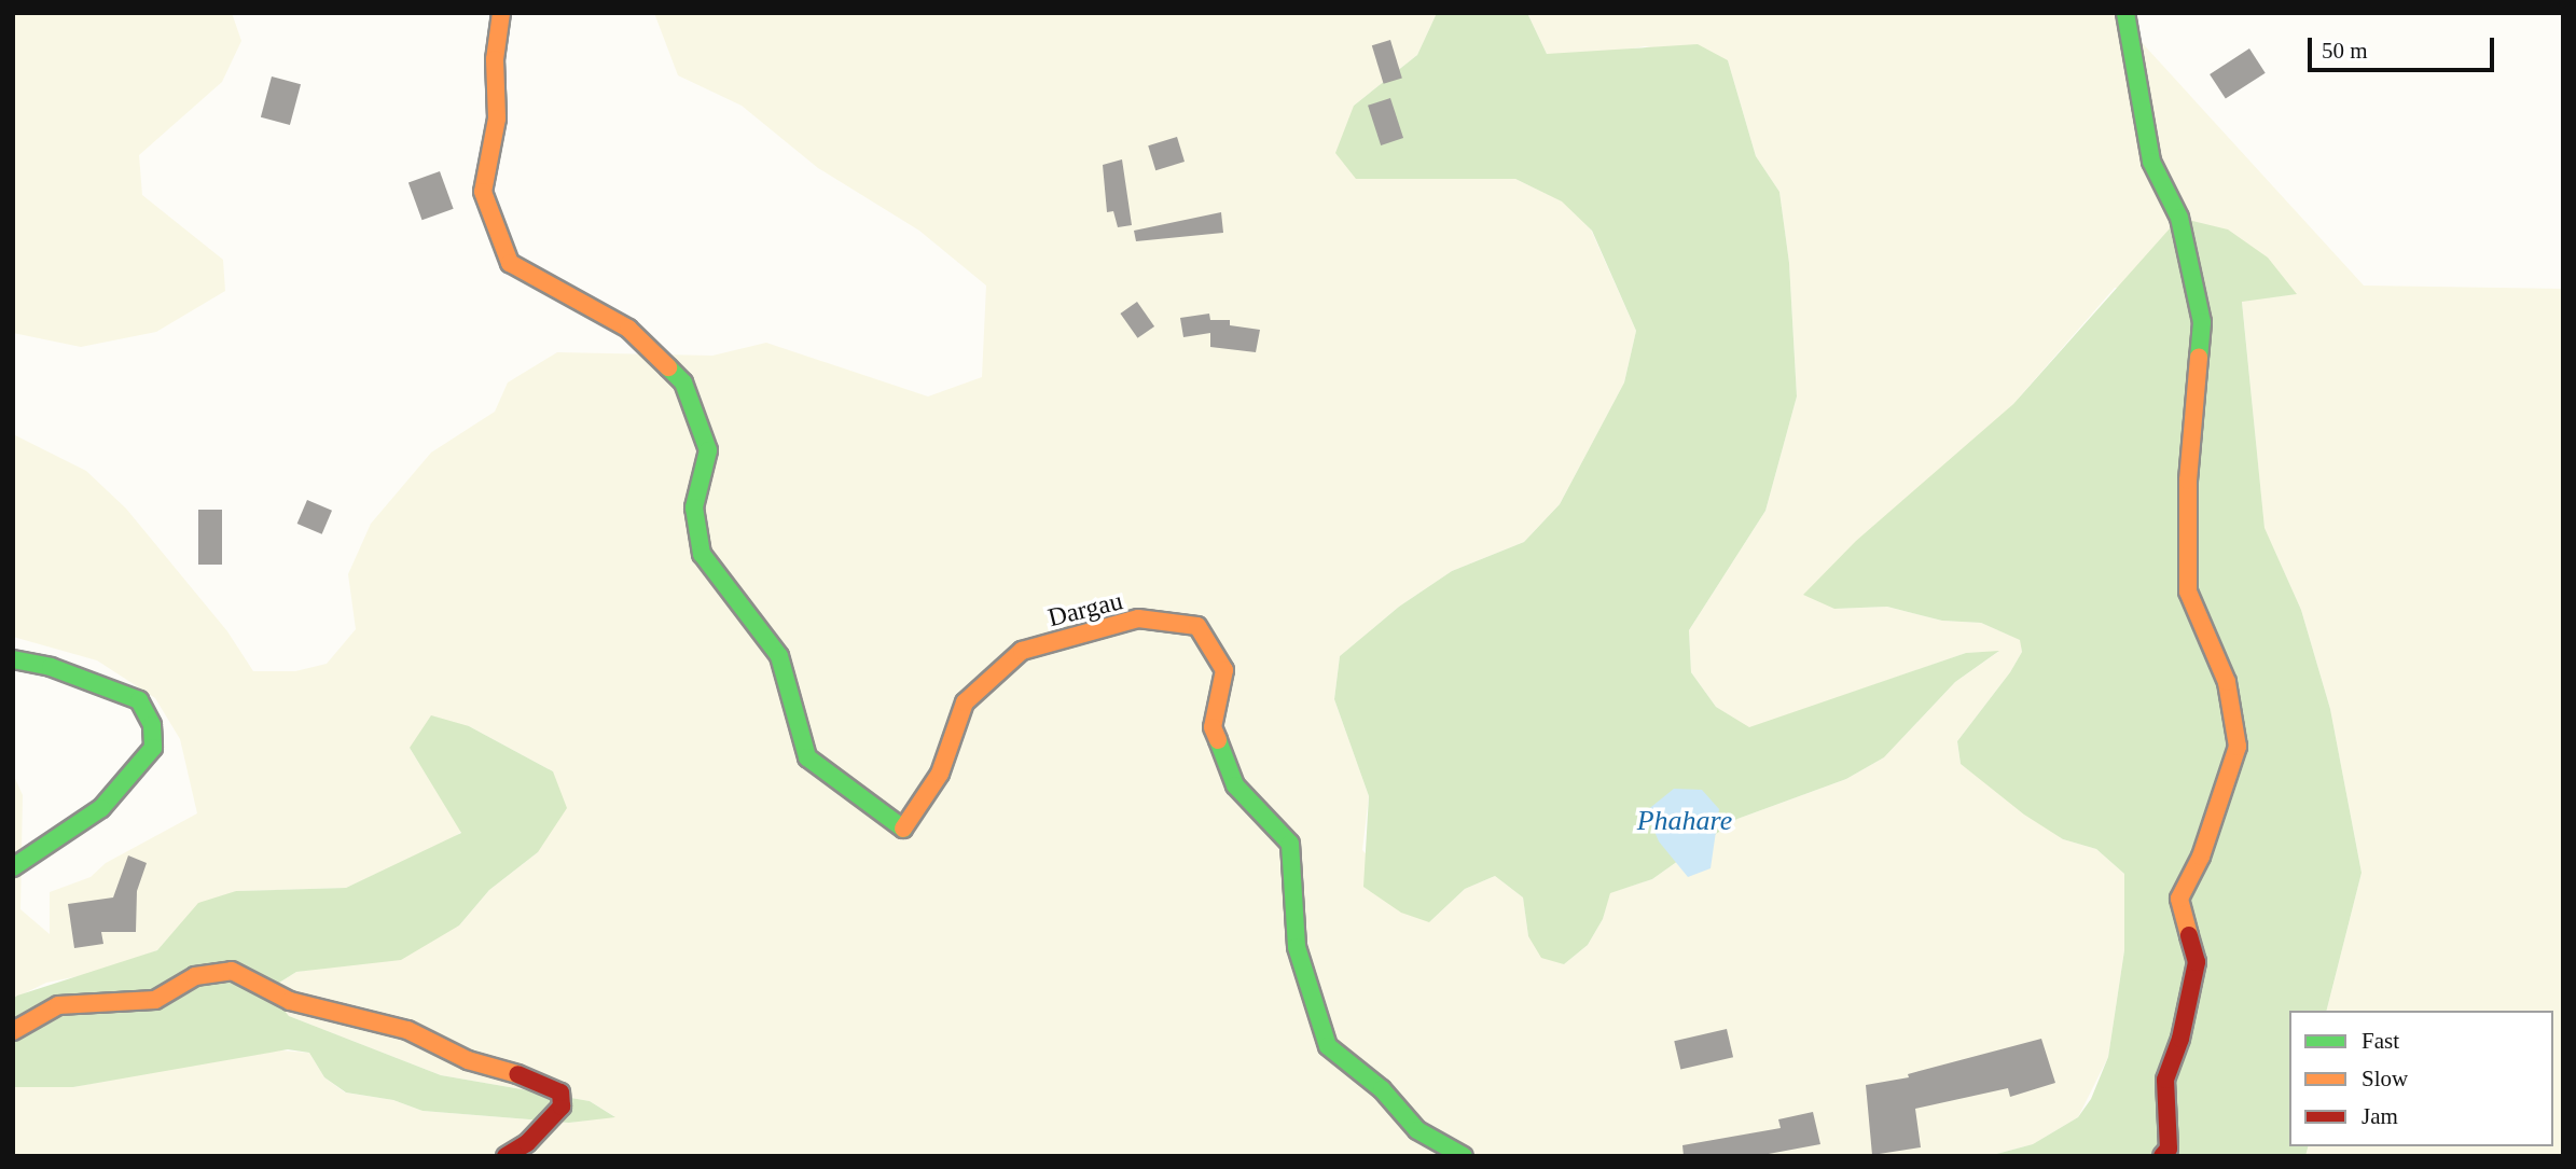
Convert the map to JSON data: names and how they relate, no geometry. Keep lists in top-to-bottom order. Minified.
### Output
{"streets":{"street":["Dargau"]},"water":["Phahare"],"legend":["Fast","Slow","Jam"],"scale_bar":"50 m"}
